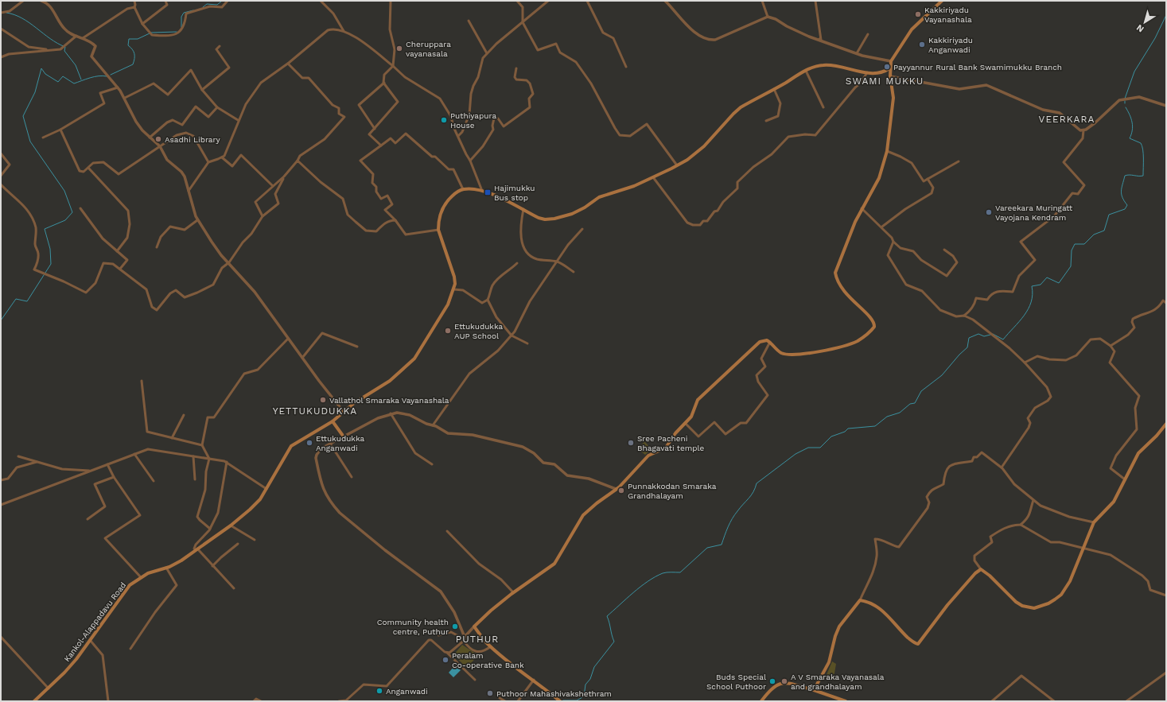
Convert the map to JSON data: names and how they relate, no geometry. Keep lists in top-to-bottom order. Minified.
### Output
{"streets":{"main road":["Kankol-Alappadavu Road"]},"districts":["SWAMI MUKKU","VEERKARA","YETTUKUDUKKA","PUTHUR"],"places":{"other":["Kakkiriyadu Vayanashala","Kakkiriyadu Anganwadi","Cheruppara vayanasala","Payyannur Rural Bank Swamimukku Branch","Puthiyapura House","Asadhi Library","Vareekara Muringatt Vayojana Kendram","Ettukudukka AUP School","Vallathol Smaraka Vayanashala","Ettukudukka Anganwadi","Sree Pacheni Bhagavati temple","Punnakkodan Smaraka Grandhalayam","Community health centre, Puthur","Peralam Co-operative Bank","Buds Special School Puthoor","A V Smaraka Vayanasala and grandhalayam","Anganwadi","Puthoor Mahashivakshethram"],"transit":["Hajimukku Bus stop"]},"north":"bottom left"}
